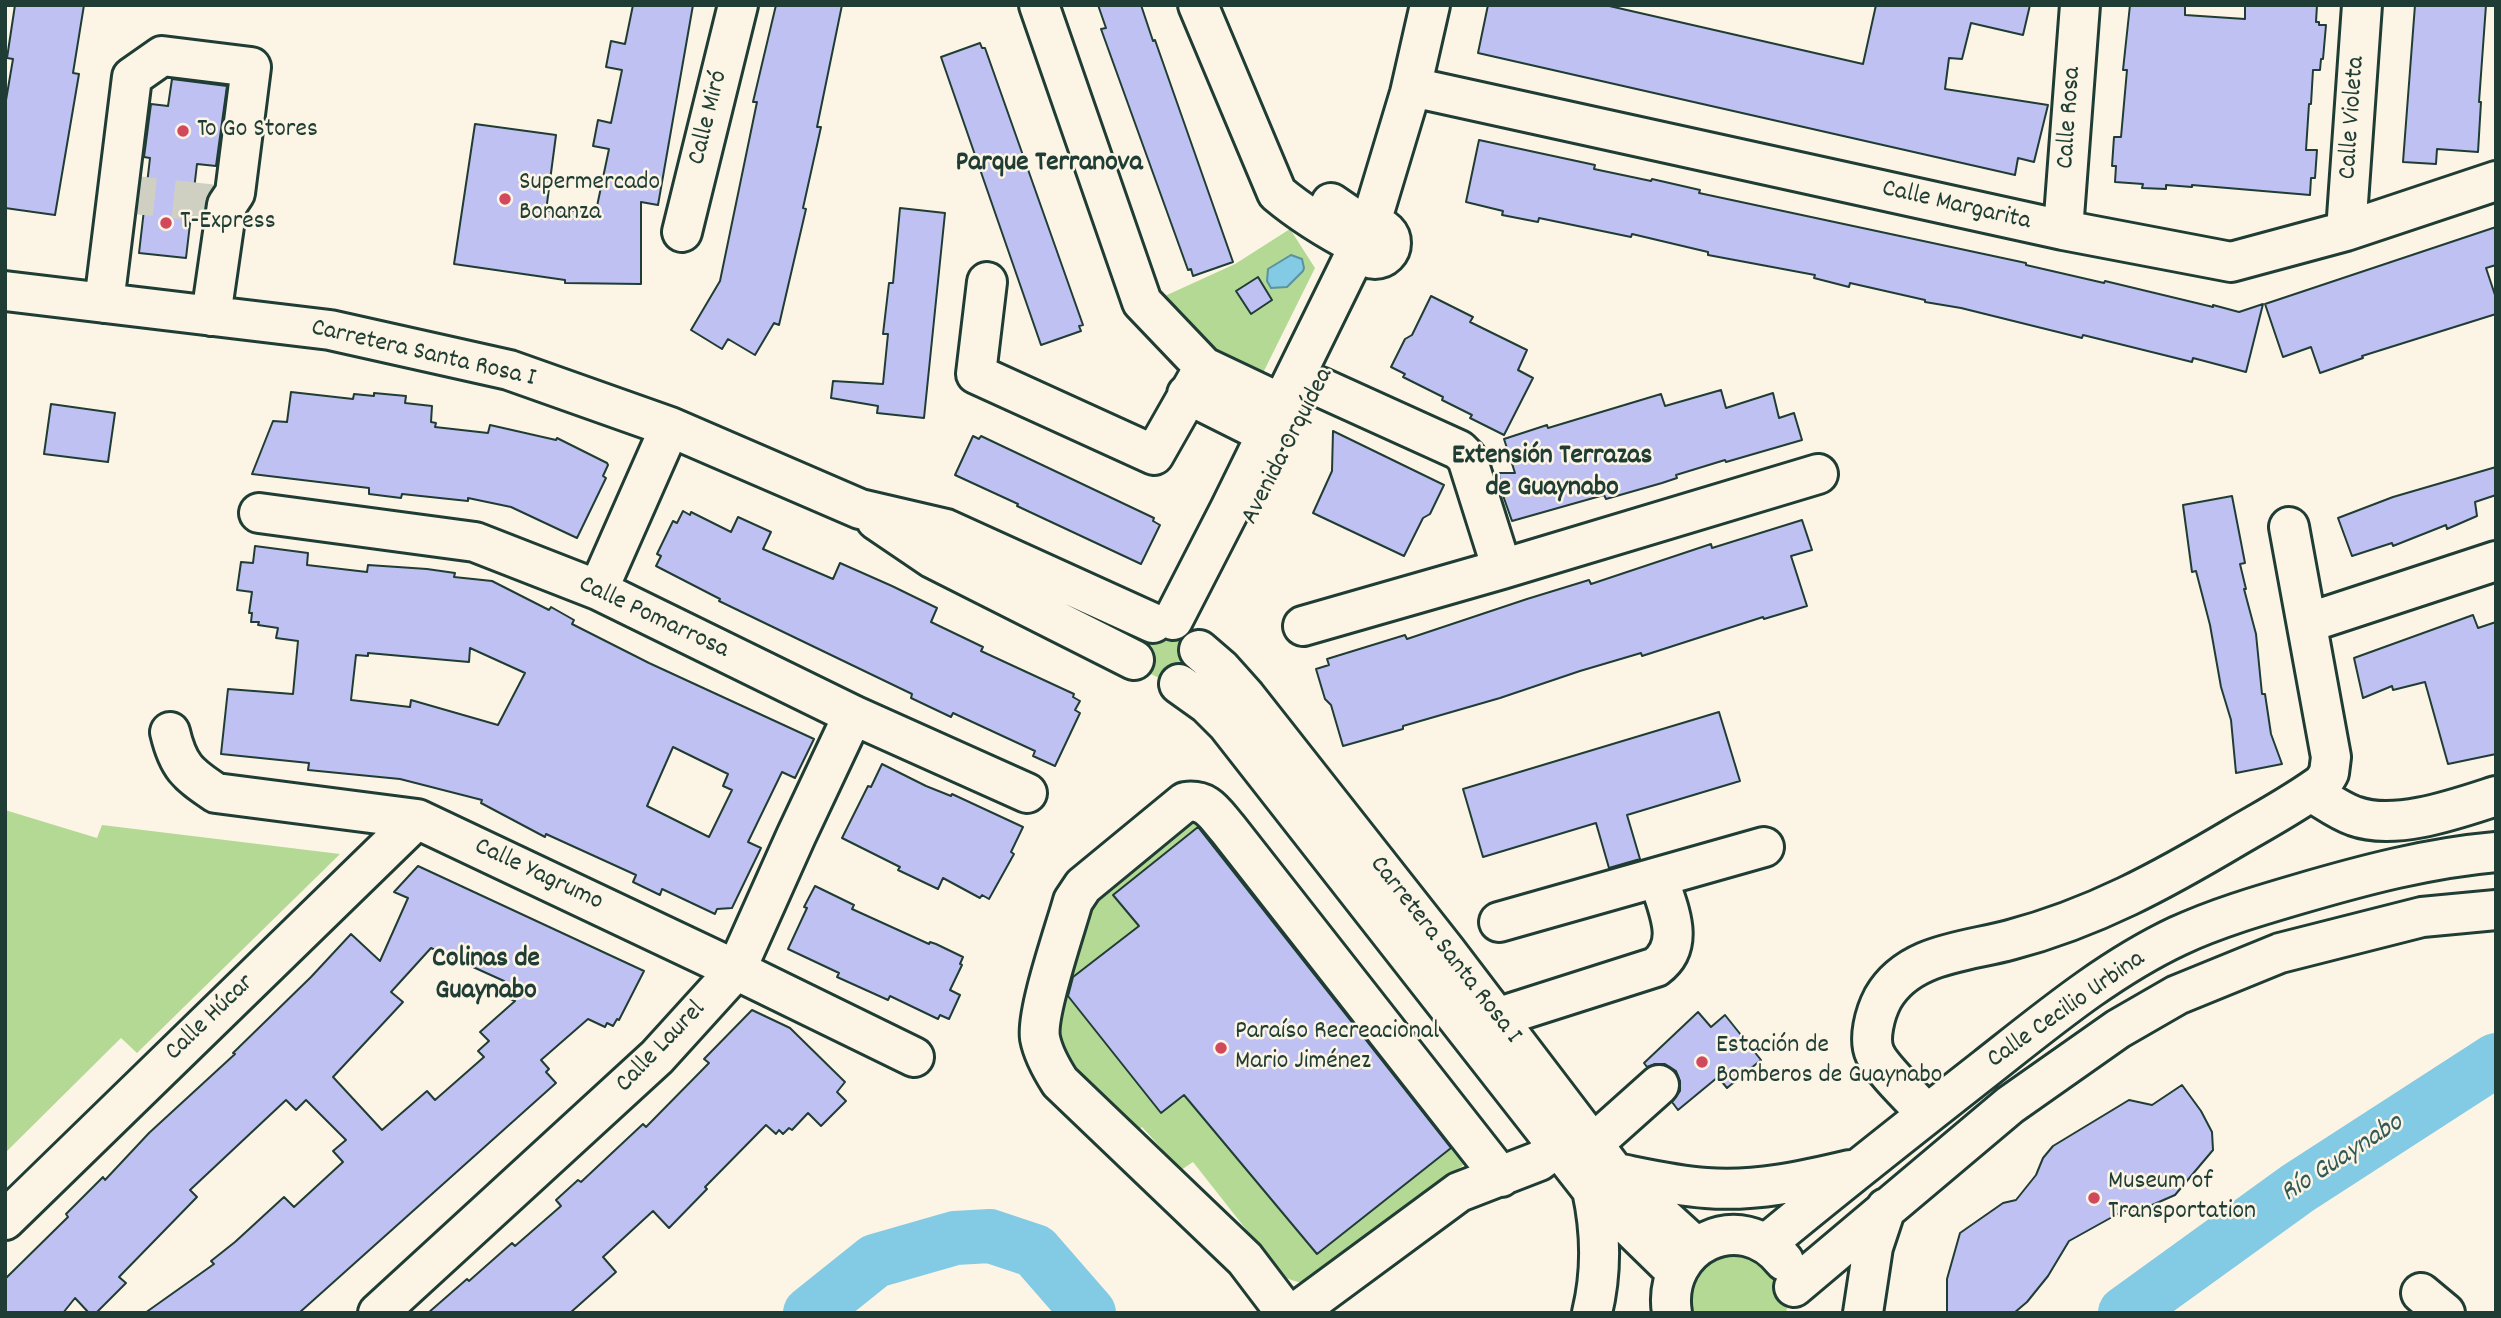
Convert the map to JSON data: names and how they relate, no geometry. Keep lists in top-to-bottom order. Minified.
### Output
{"streets":{"street":["Calle Miró","Calle Rosa","Calle Violeta","Calle Margarita","Carretera Santa Rosa I","Avenida Orquídea","Calle Pomarrosa","Calle Yagrumo","Calle Cecilio Urbina","Calle Húcar","Calle Laurel"]},"crossings":[["Calle Rosa","Calle Margarita"],["Calle Violeta","Calle Margarita"],["Calle Margarita","Avenida Orquídea"],["Carretera Santa Rosa I","Avenida Orquídea"],["Calle Pomarrosa","Calle Laurel"],["Calle Yagrumo","Calle Húcar"],["Calle Yagrumo","Calle Laurel"]],"districts":["Parque Terranova","Extensión Terrazas de Guaynabo","Colinas de Guaynabo"],"water":["Río Guaynabo"],"places":["To Go Stores","Supermercado Bonanza","T-Express","Paraíso Recreacional Mario Jiménez","Estación de Bomberos de Guaynabo","Museum of Transportation"]}
